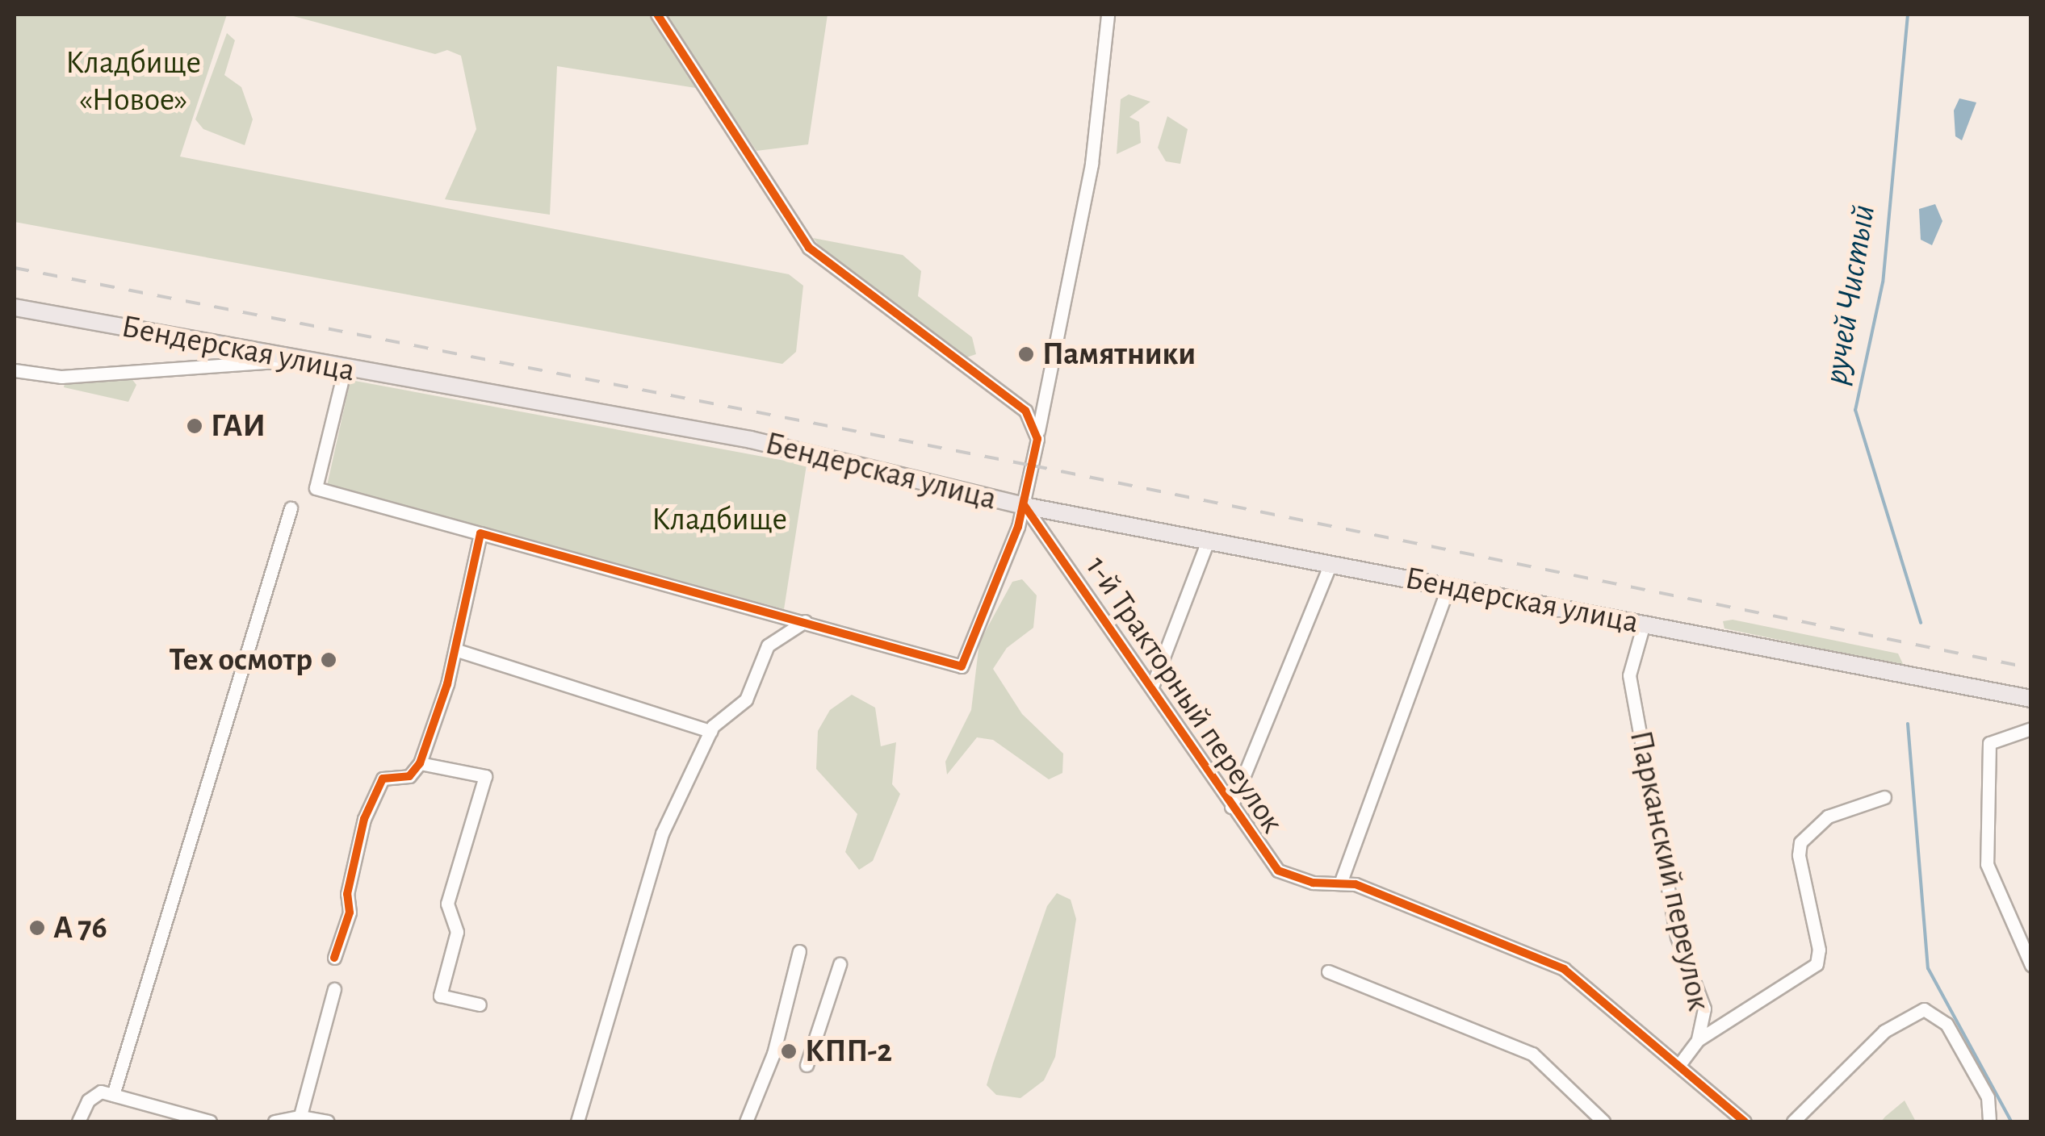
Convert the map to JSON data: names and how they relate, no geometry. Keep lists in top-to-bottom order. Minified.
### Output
{"streets":{"main road":["Бендерская улица"],"street":["1-й Тракторный переулок","Парканский переулок"]},"crossings":[["Бендерская улица","1-й Тракторный переулок"],["Бендерская улица","Парканский переулок"]],"water":["ручей Чистый"],"parks":["Кладбище «Новое»","Кладбище"],"places":["Памятники","ГАИ","Тех осмотр","А 76","КПП-2"]}
